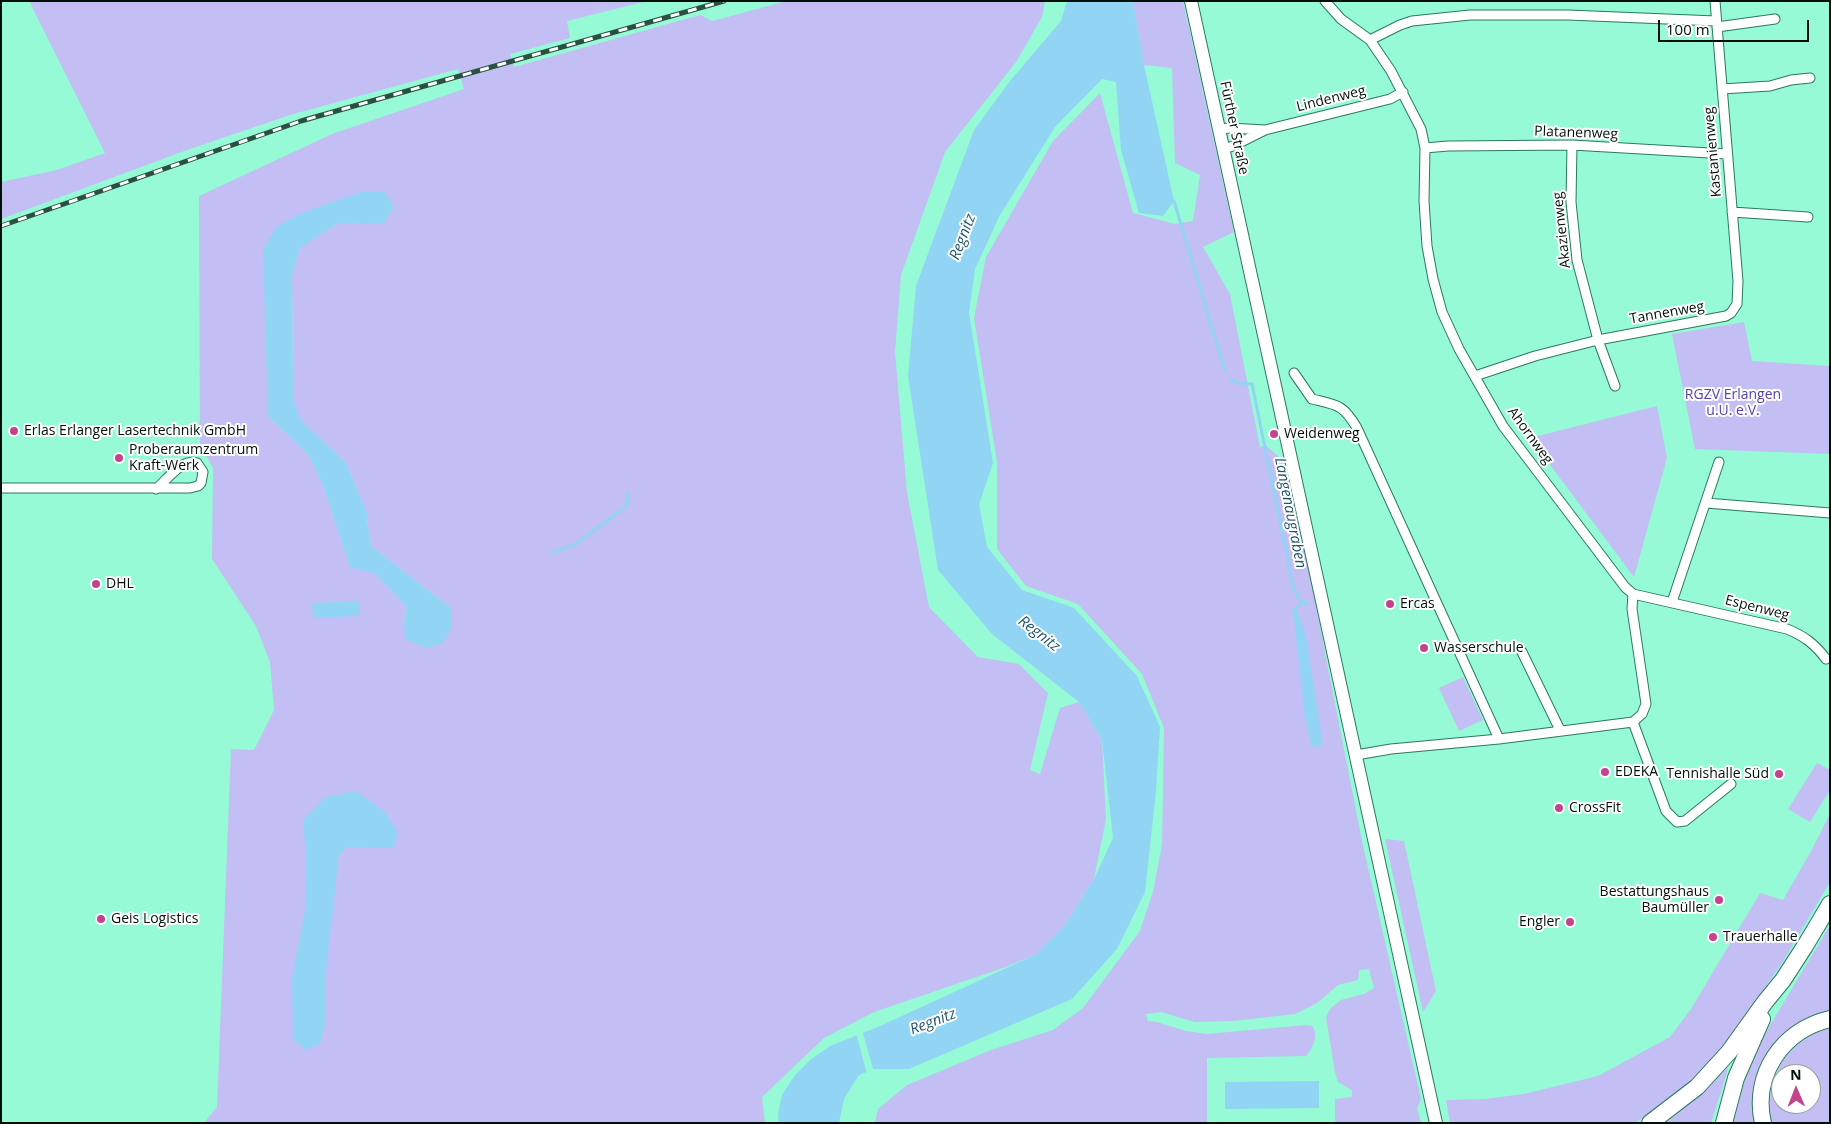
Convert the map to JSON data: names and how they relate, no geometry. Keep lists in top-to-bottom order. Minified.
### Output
{"streets":{"street":["Lindenweg","Fürther Straße","Platanenweg","Kastanienweg","Akazienweg","Tannenweg","Ahornweg","Espenweg"]},"crossings":[["Lindenweg","Fürther Straße"],["Lindenweg","Ahornweg"],["Platanenweg","Kastanienweg"],["Platanenweg","Akazienweg"],["Platanenweg","Ahornweg"],["Kastanienweg","Tannenweg"],["Akazienweg","Tannenweg"],["Tannenweg","Ahornweg"],["Ahornweg","Espenweg"]],"water":["Regnitz","Langenaugraben"],"parks":["RGZV Erlangen u.U. e.V."],"places":["Erlas Erlanger Lasertechnik GmbH","Weidenweg","Proberaumzentrum Kraft-Werk","DHL","Ercas","Wasserschule","EDEKA","Tennishalle Süd","CrossFit","Bestattungshaus Baumüller","Geis Logistics","Engler","Trauerhalle"],"scale_bar":"100 m","north":"top"}
